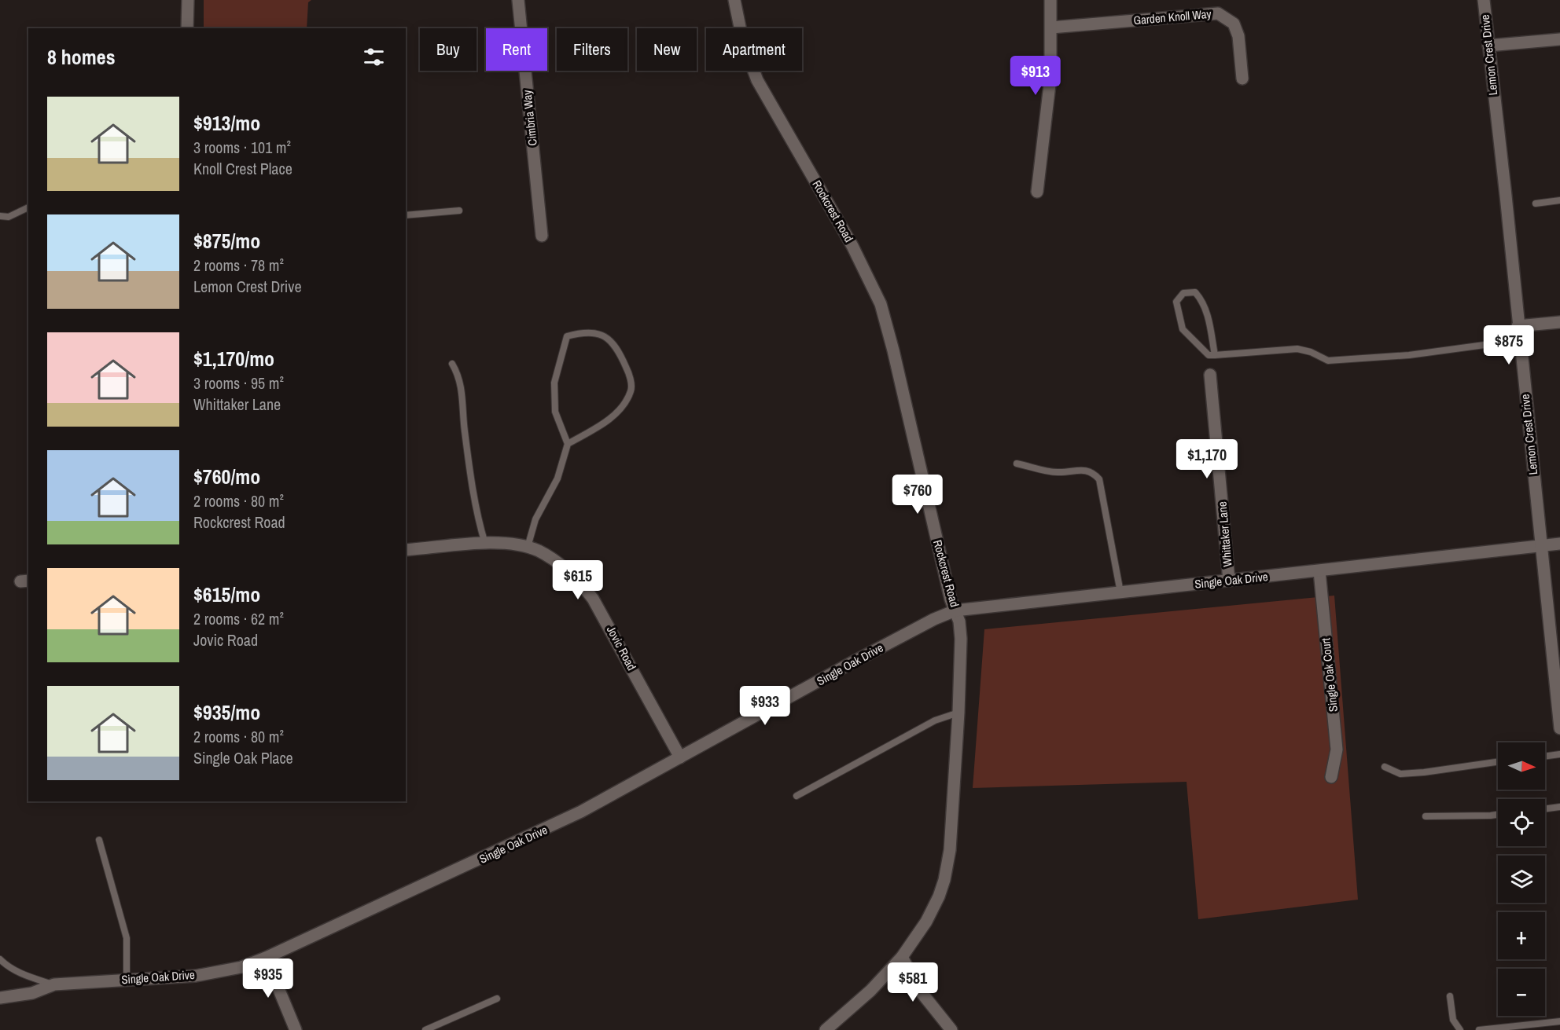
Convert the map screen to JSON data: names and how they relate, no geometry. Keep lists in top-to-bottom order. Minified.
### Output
{"streets":{"street":["Garden Knoll Way","Lemon Crest Drive","Cimbria Way","Rockcrest Road","Whittaker Lane","Single Oak Drive","Jovic Road","Single Oak Court"]},"crossings":[["Lemon Crest Drive","Single Oak Drive"],["Rockcrest Road","Single Oak Drive"],["Whittaker Lane","Single Oak Drive"],["Single Oak Drive","Jovic Road"],["Single Oak Drive","Single Oak Court"]],"north":"right","page":{"chip":["Buy","Rent","Filters","New","Apartment"],"heading":"8 homes","price":["$913","$875","$1,170","$760","$615","$933","$935","$581"],"list":[{"name":"$913/mo","note":"3 rooms · 101 m² · Knoll Crest Place"},{"name":"$875/mo","note":"2 rooms · 78 m² · Lemon Crest Drive"},{"name":"$1,170/mo","note":"3 rooms · 95 m² · Whittaker Lane"},{"name":"$760/mo","note":"2 rooms · 80 m² · Rockcrest Road"},{"name":"$615/mo","note":"2 rooms · 62 m² · Jovic Road"},{"name":"$935/mo","note":"2 rooms · 80 m² · Single Oak Place"}],"map_buttons":["+","−"]}}
